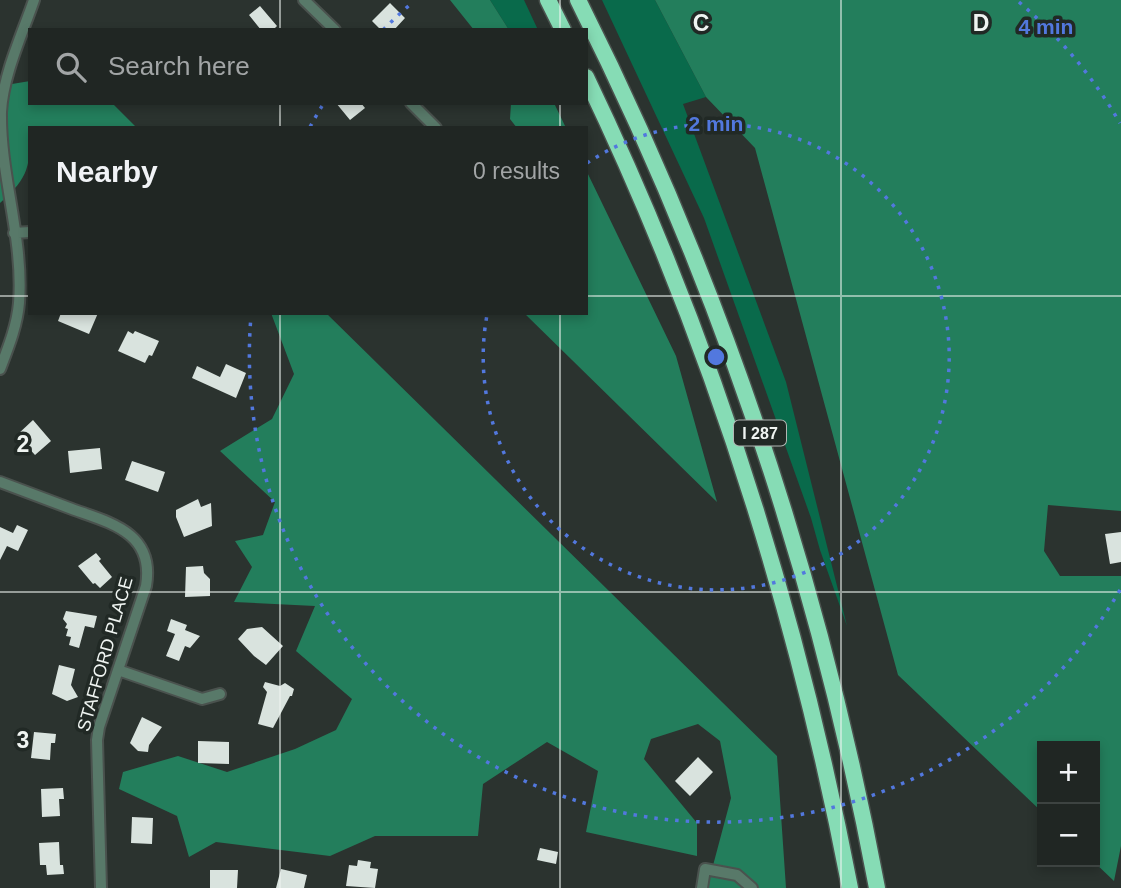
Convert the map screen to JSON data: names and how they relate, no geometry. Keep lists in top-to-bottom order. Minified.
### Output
{"streets":{"highway":["I 287"],"street":["STAFFORD PLACE"]},"page":{"search":"Search here","heading":["Nearby","0 results"],"map_buttons":["+","−"]},"grid":{"columns":["C","D"],"rows":["2","3"]},"rings":["4 min","2 min"]}
